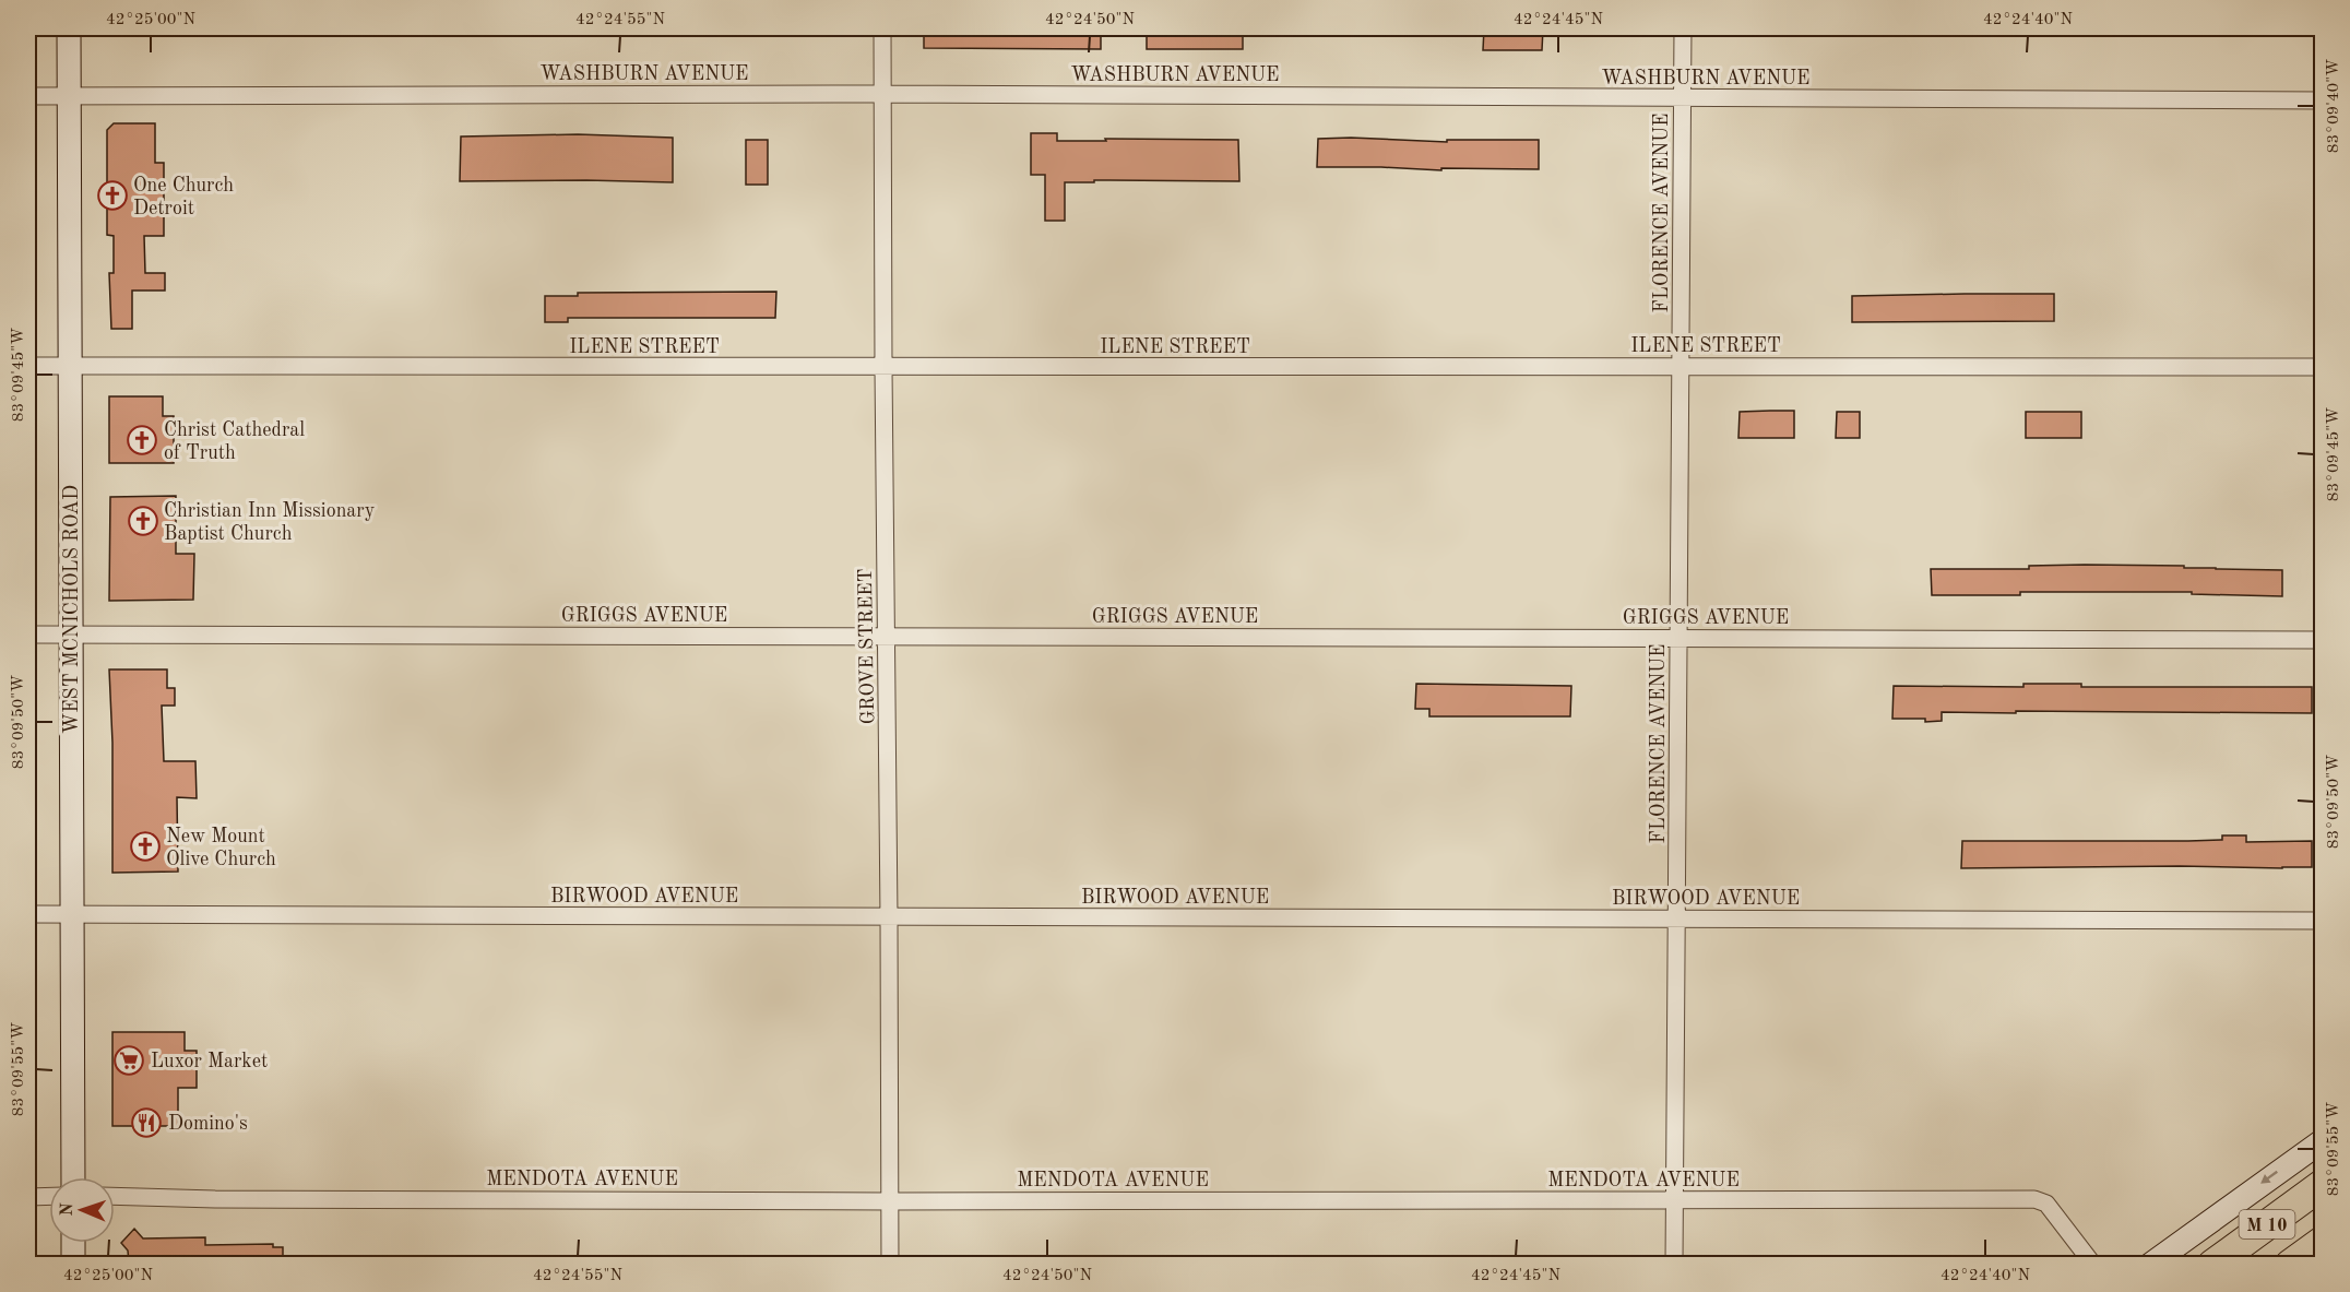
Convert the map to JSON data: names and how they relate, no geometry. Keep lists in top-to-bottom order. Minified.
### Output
{"streets":{"highway":["M 10"],"main road":["WEST MCNICHOLS ROAD"],"street":["WASHBURN AVENUE","FLORENCE AVENUE","ILENE STREET","GRIGGS AVENUE","GROVE STREET","BIRWOOD AVENUE","MENDOTA AVENUE"]},"crossings":[["WASHBURN AVENUE","FLORENCE AVENUE"],["WASHBURN AVENUE","WEST MCNICHOLS ROAD"],["WASHBURN AVENUE","GROVE STREET"],["FLORENCE AVENUE","ILENE STREET"],["FLORENCE AVENUE","GRIGGS AVENUE"],["FLORENCE AVENUE","BIRWOOD AVENUE"],["FLORENCE AVENUE","MENDOTA AVENUE"],["ILENE STREET","WEST MCNICHOLS ROAD"],["ILENE STREET","GROVE STREET"],["WEST MCNICHOLS ROAD","GRIGGS AVENUE"],["WEST MCNICHOLS ROAD","BIRWOOD AVENUE"],["GRIGGS AVENUE","GROVE STREET"],["GROVE STREET","BIRWOOD AVENUE"],["GROVE STREET","MENDOTA AVENUE"]],"places":{"church":["One Church Detroit","Christ Cathedral of Truth","Christian Inn Missionary Baptist Church","New Mount Olive Church"],"supermarket":["Luxor Market"],"restaurant":["Domino's"]},"north":"left","coordinates":["42°25'00\"N","42°24'55\"N","42°24'50\"N","42°24'45\"N","42°24'40\"N","83°09'40\"W","83°09'45\"W","83°09'50\"W","83°09'55\"W"]}
